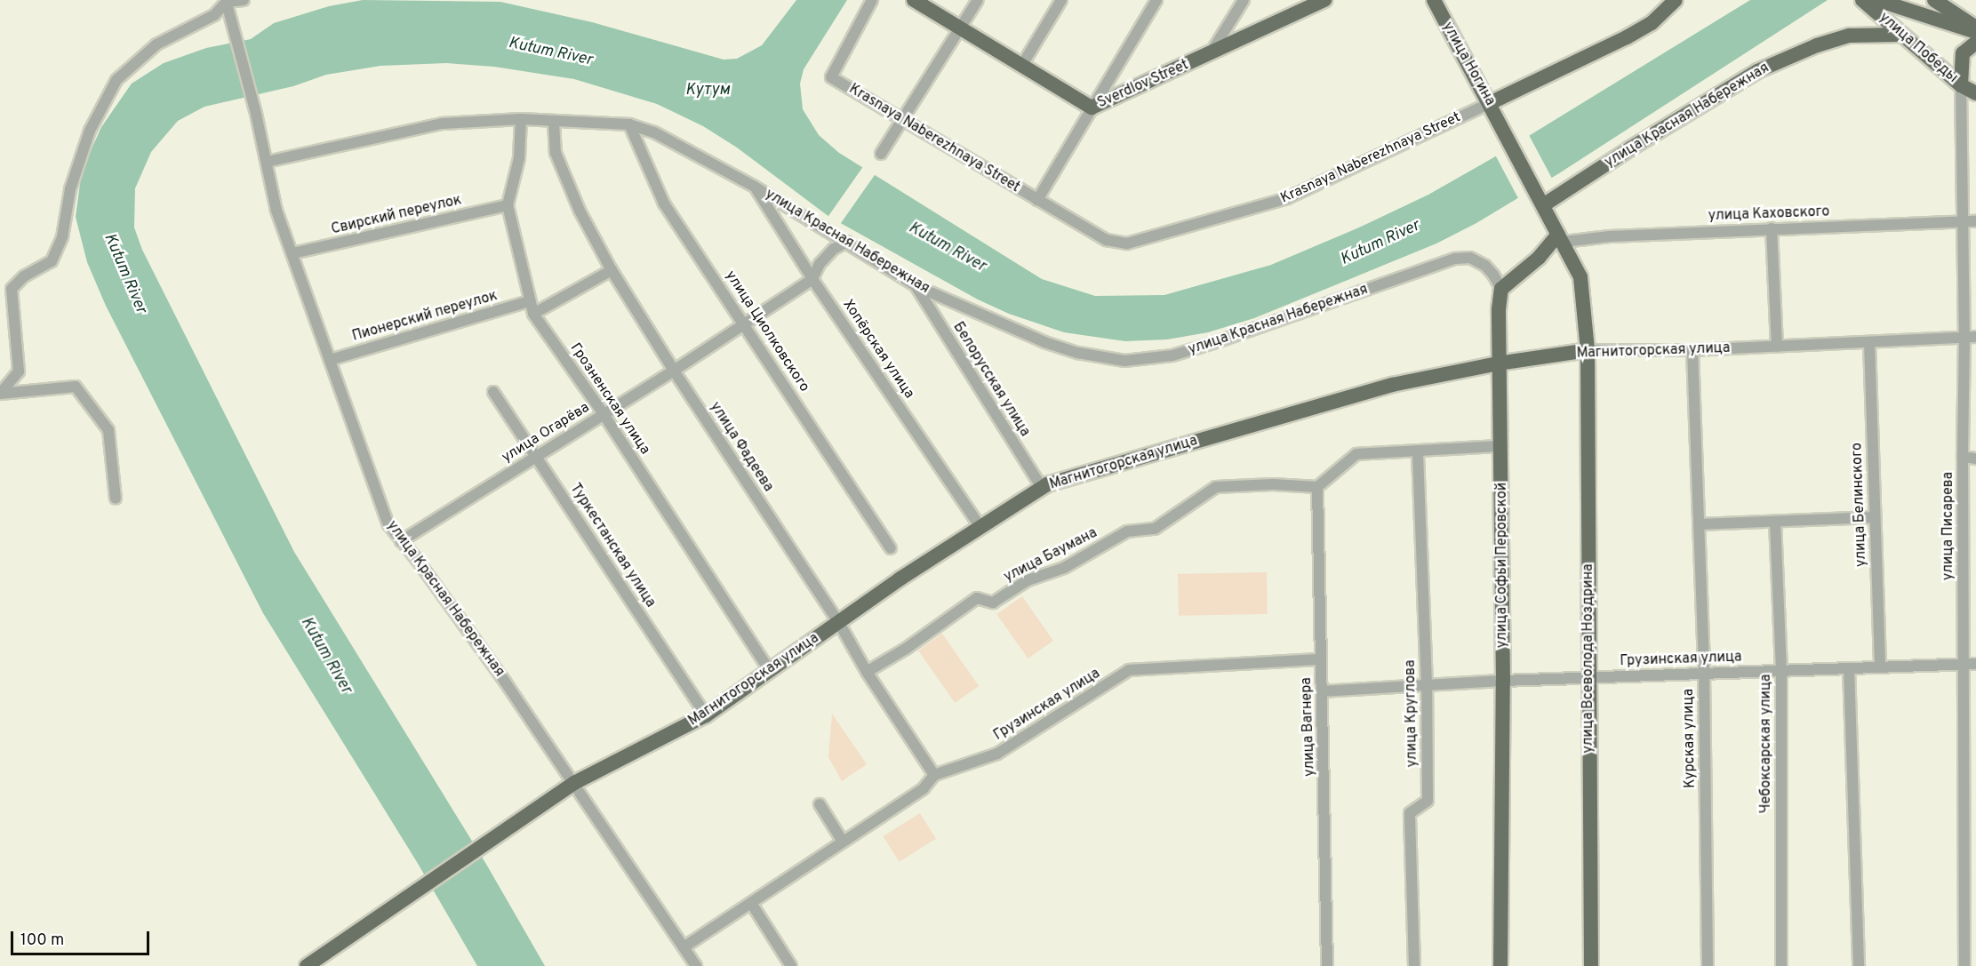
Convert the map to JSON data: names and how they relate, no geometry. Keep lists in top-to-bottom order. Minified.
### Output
{"streets":{"main road":["улица Победы","улица Ногина","Sverdlov Street","улица Красная Набережная","Krasnaya Naberezhnaya Street","Магнитогорская улица","улица Софьи Перовской","улица Всеволода Ноздрина"],"street":["улица Каховского","Свирский переулок","Пионерский переулок","улица Циолковского","Хопёрская улица","Белорусская улица","Грозненская улица","улица Огарёва","улица Фадеева","улица Белинского","улица Писарева","Туркестанская улица","улица Баумана","Грузинская улица","улица Круглова","улица Вагнера","Курская улица","Чебоксарская улица"]},"crossings":[["улица Победы","улица Красная Набережная"],["улица Победы","улица Писарева"],["улица Ногина","улица Красная Набережная"],["улица Ногина","Krasnaya Naberezhnaya Street"],["улица Красная Набережная","Свирский переулок"],["улица Красная Набережная","Пионерский переулок"],["улица Красная Набережная","улица Циолковского"],["улица Красная Набережная","Хопёрская улица"],["улица Красная Набережная","Магнитогорская улица"],["улица Красная Набережная","Белорусская улица"],["улица Красная Набережная","Грозненская улица"],["улица Красная Набережная","улица Огарёва"],["улица Красная Набережная","улица Фадеева"],["улица Красная Набережная","улица Софьи Перовской"],["улица Красная Набережная","Грузинская улица"],["улица Каховского","улица Писарева"],["улица Каховского","улица Всеволода Ноздрина"],["Свирский переулок","Грозненская улица"],["Пионерский переулок","Грозненская улица"],["улица Циолковского","улица Огарёва"],["Хопёрская улица","Магнитогорская улица"],["Хопёрская улица","улица Огарёва"],["Магнитогорская улица","Белорусская улица"],["Магнитогорская улица","Грозненская улица"],["Магнитогорская улица","улица Фадеева"],["Магнитогорская улица","улица Белинского"],["Магнитогорская улица","улица Писарева"],["Магнитогорская улица","Туркестанская улица"],["Магнитогорская улица","улица Софьи Перовской"],["Магнитогорская улица","улица Всеволода Ноздрина"],["Магнитогорская улица","Курская улица"],["Грозненская улица","улица Огарёва"],["улица Огарёва","улица Фадеева"],["улица Огарёва","Туркестанская улица"],["улица Фадеева","улица Баумана"],["улица Фадеева","Грузинская улица"],["улица Белинского","Грузинская улица"],["улица Писарева","Грузинская улица"],["улица Баумана","улица Вагнера"],["улица Софьи Перовской","Грузинская улица"],["улица Всеволода Ноздрина","Грузинская улица"],["Грузинская улица","улица Круглова"],["Грузинская улица","улица Вагнера"],["Грузинская улица","Курская улица"],["Грузинская улица","Чебоксарская улица"]],"water":["Kutum River","Кутум"],"scale_bar":"100 m"}
